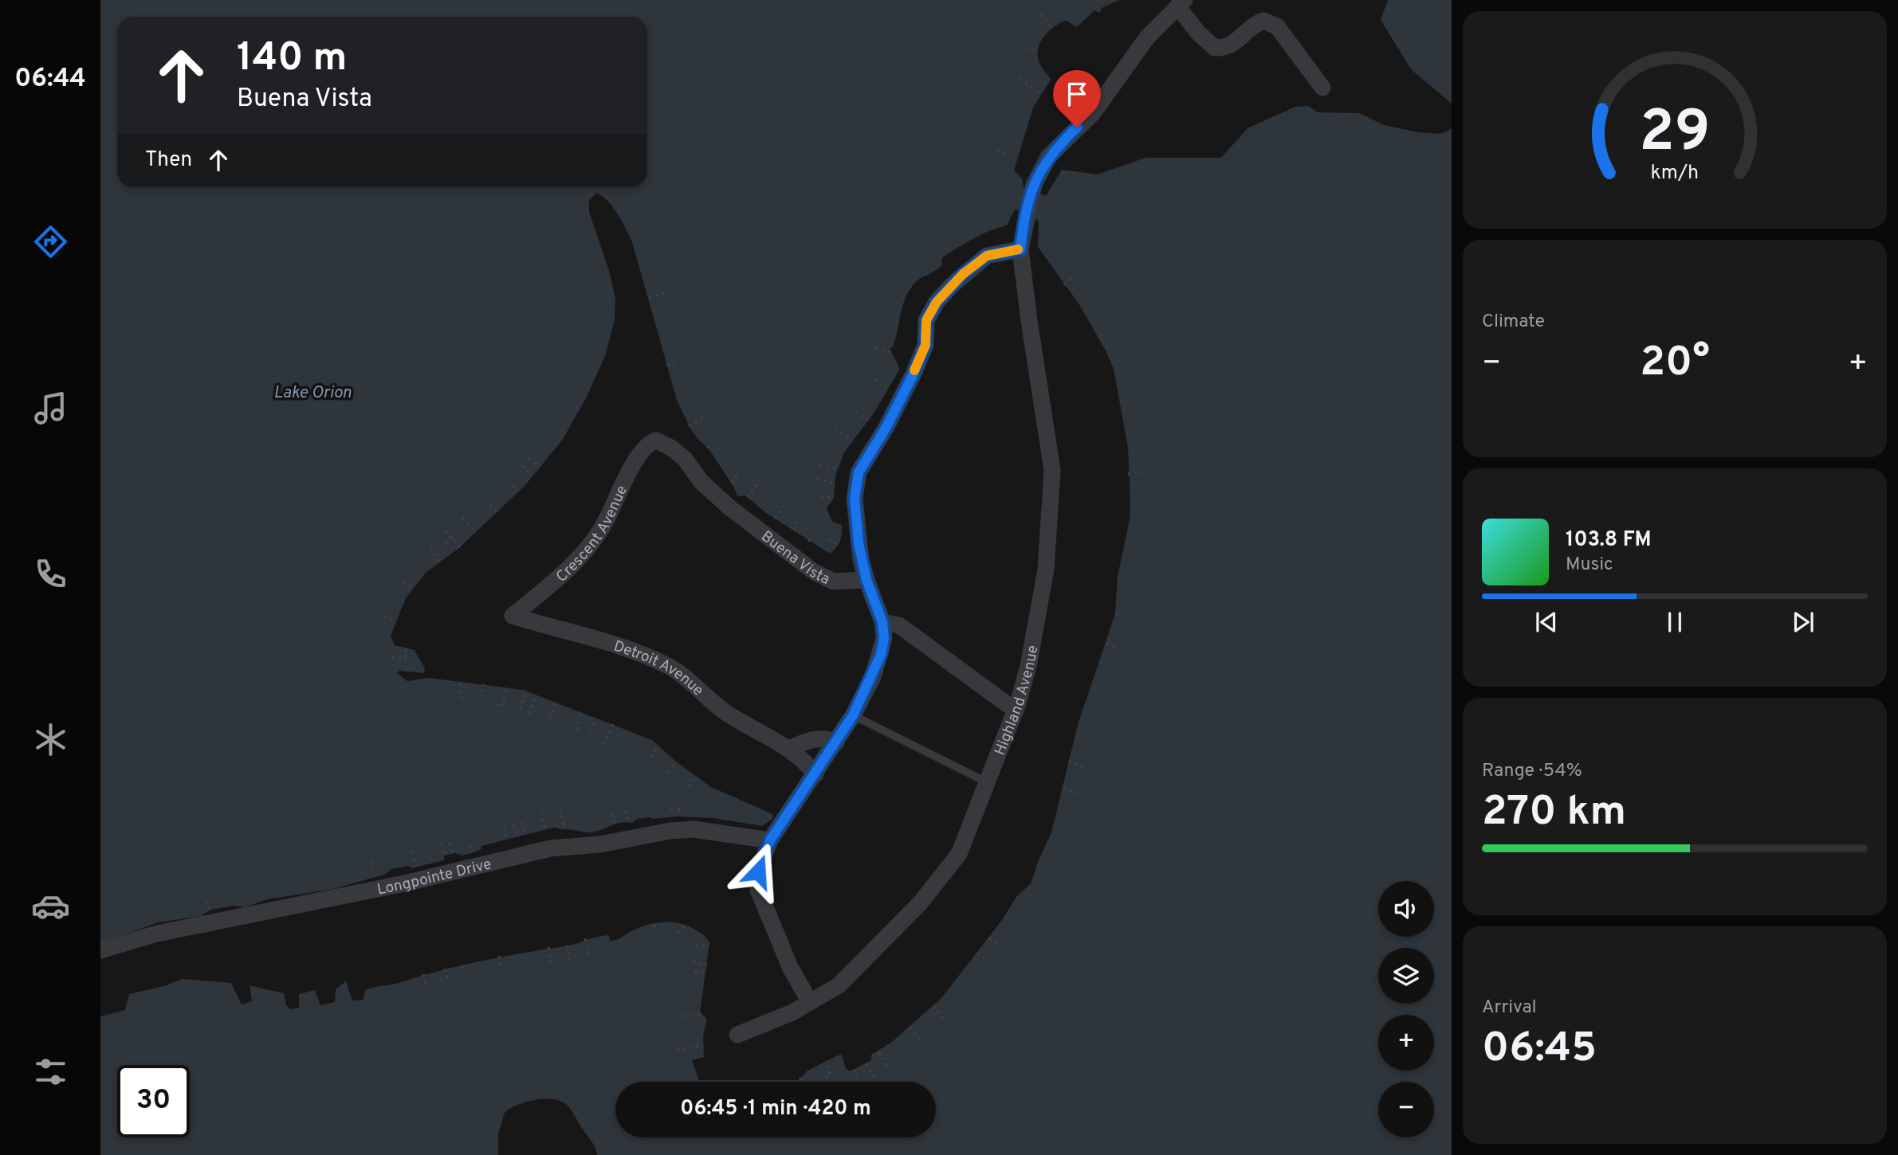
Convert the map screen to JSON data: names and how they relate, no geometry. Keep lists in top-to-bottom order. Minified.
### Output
{"streets":{"street":["Crescent Avenue","Buena Vista","Detroit Avenue","Highland Avenue","Longpointe Drive"]},"crossings":[["Crescent Avenue","Buena Vista"],["Crescent Avenue","Detroit Avenue"]],"water":["Lake Orion"],"page":{"tabs":"06:44","turn":["140 m","Buena Vista"],"then":"Then","tile":["Climate",["Range · 54%","270 km"],["Arrival","06:45"]],"heat":["−","20°","+"],"song":["103.8 FM","Music"],"map_buttons":["+","−"],"limit":"30","trip":"06:45 · 1 min · 420 m","gauge":["29","km/h"]}}
